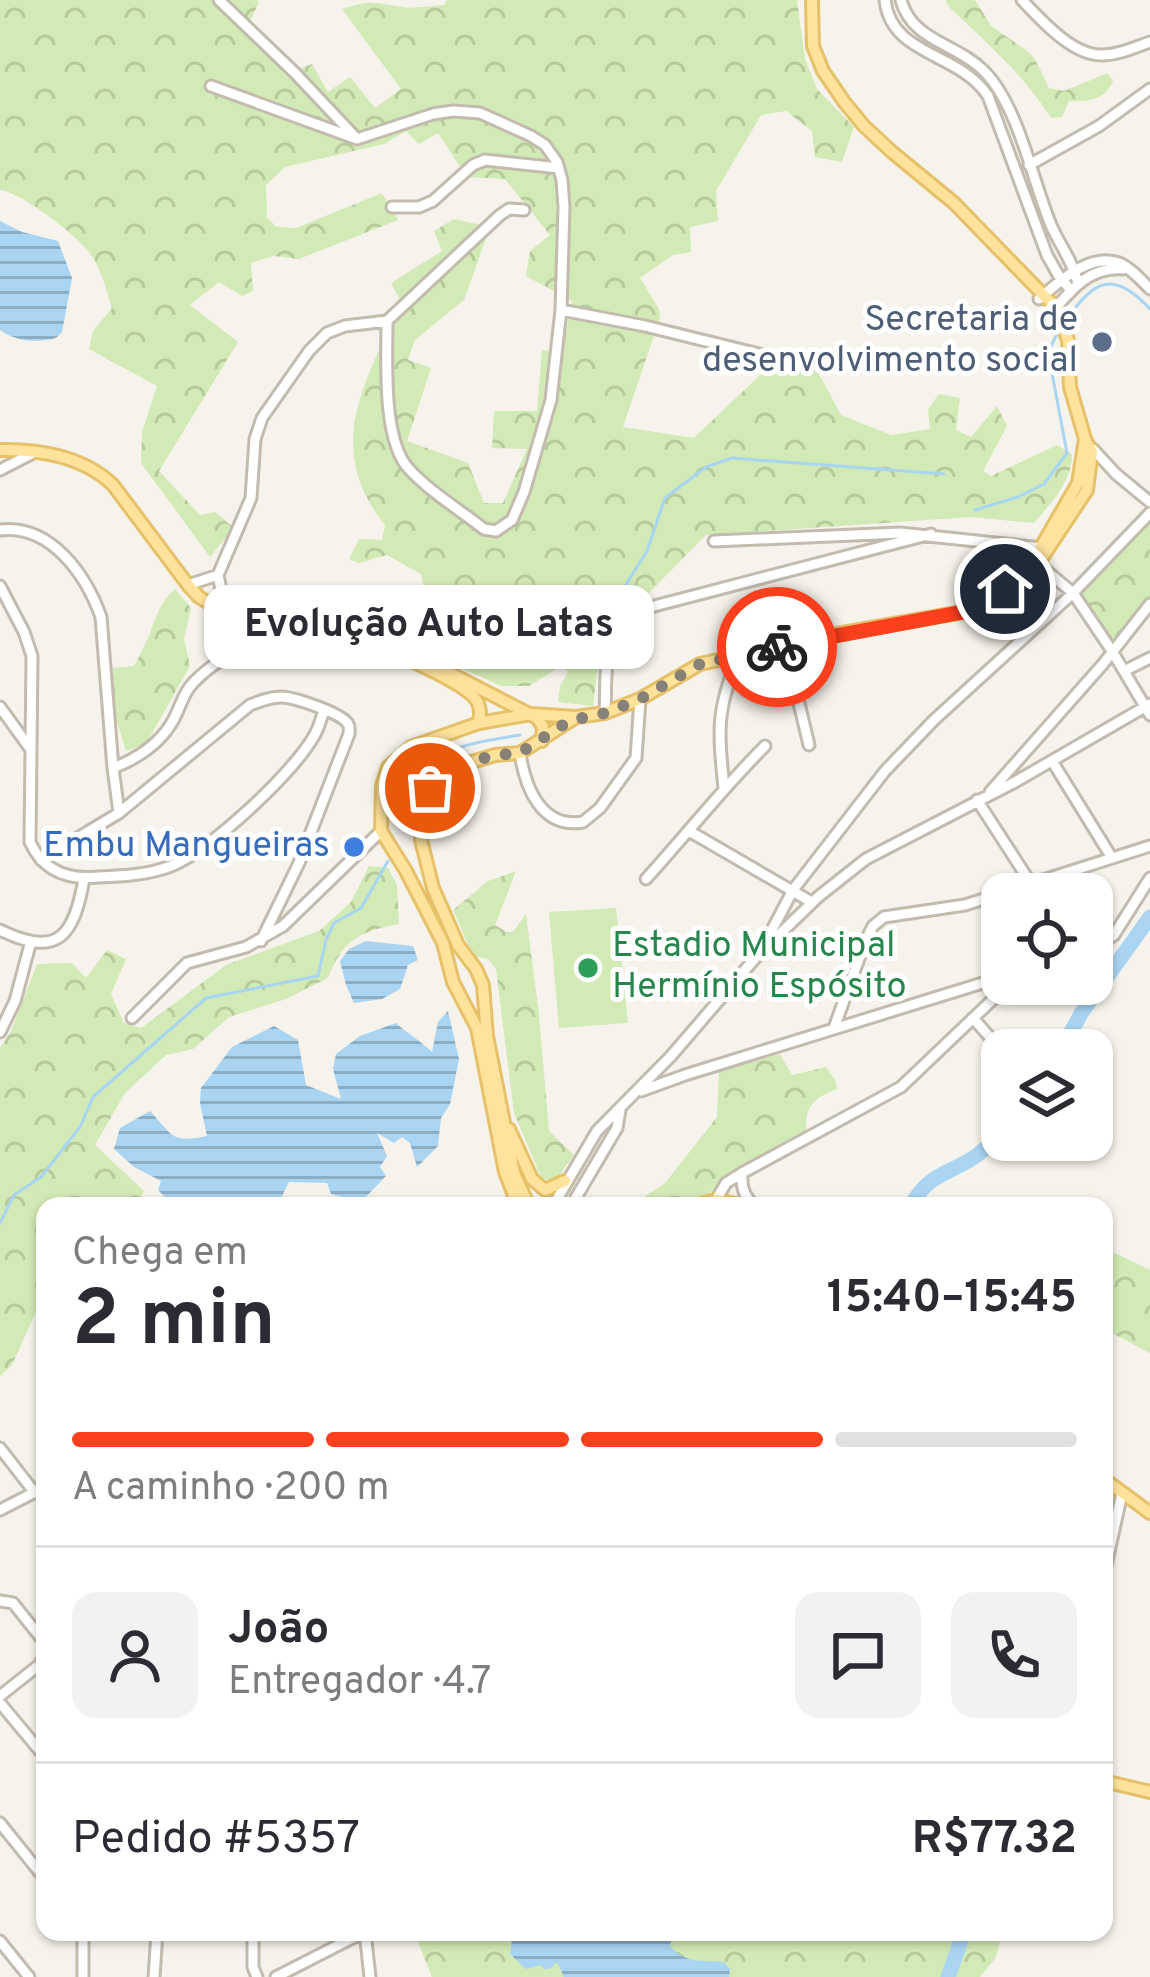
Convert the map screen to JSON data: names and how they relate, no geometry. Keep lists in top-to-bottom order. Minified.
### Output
{"places":["Secretaria de desenvolvimento social","Evolução Auto Latas","Embu Mangueiras","Estadio Municipal Hermínio Espósito"],"page":{"bubble":"Evolução Auto Latas","heading":["2 min","Chega em","15:40–15:45"],"panel":["João","Entregador · 4.7","Pedido #5357","R$77.32"],"bar":"A caminho · 200 m"}}
